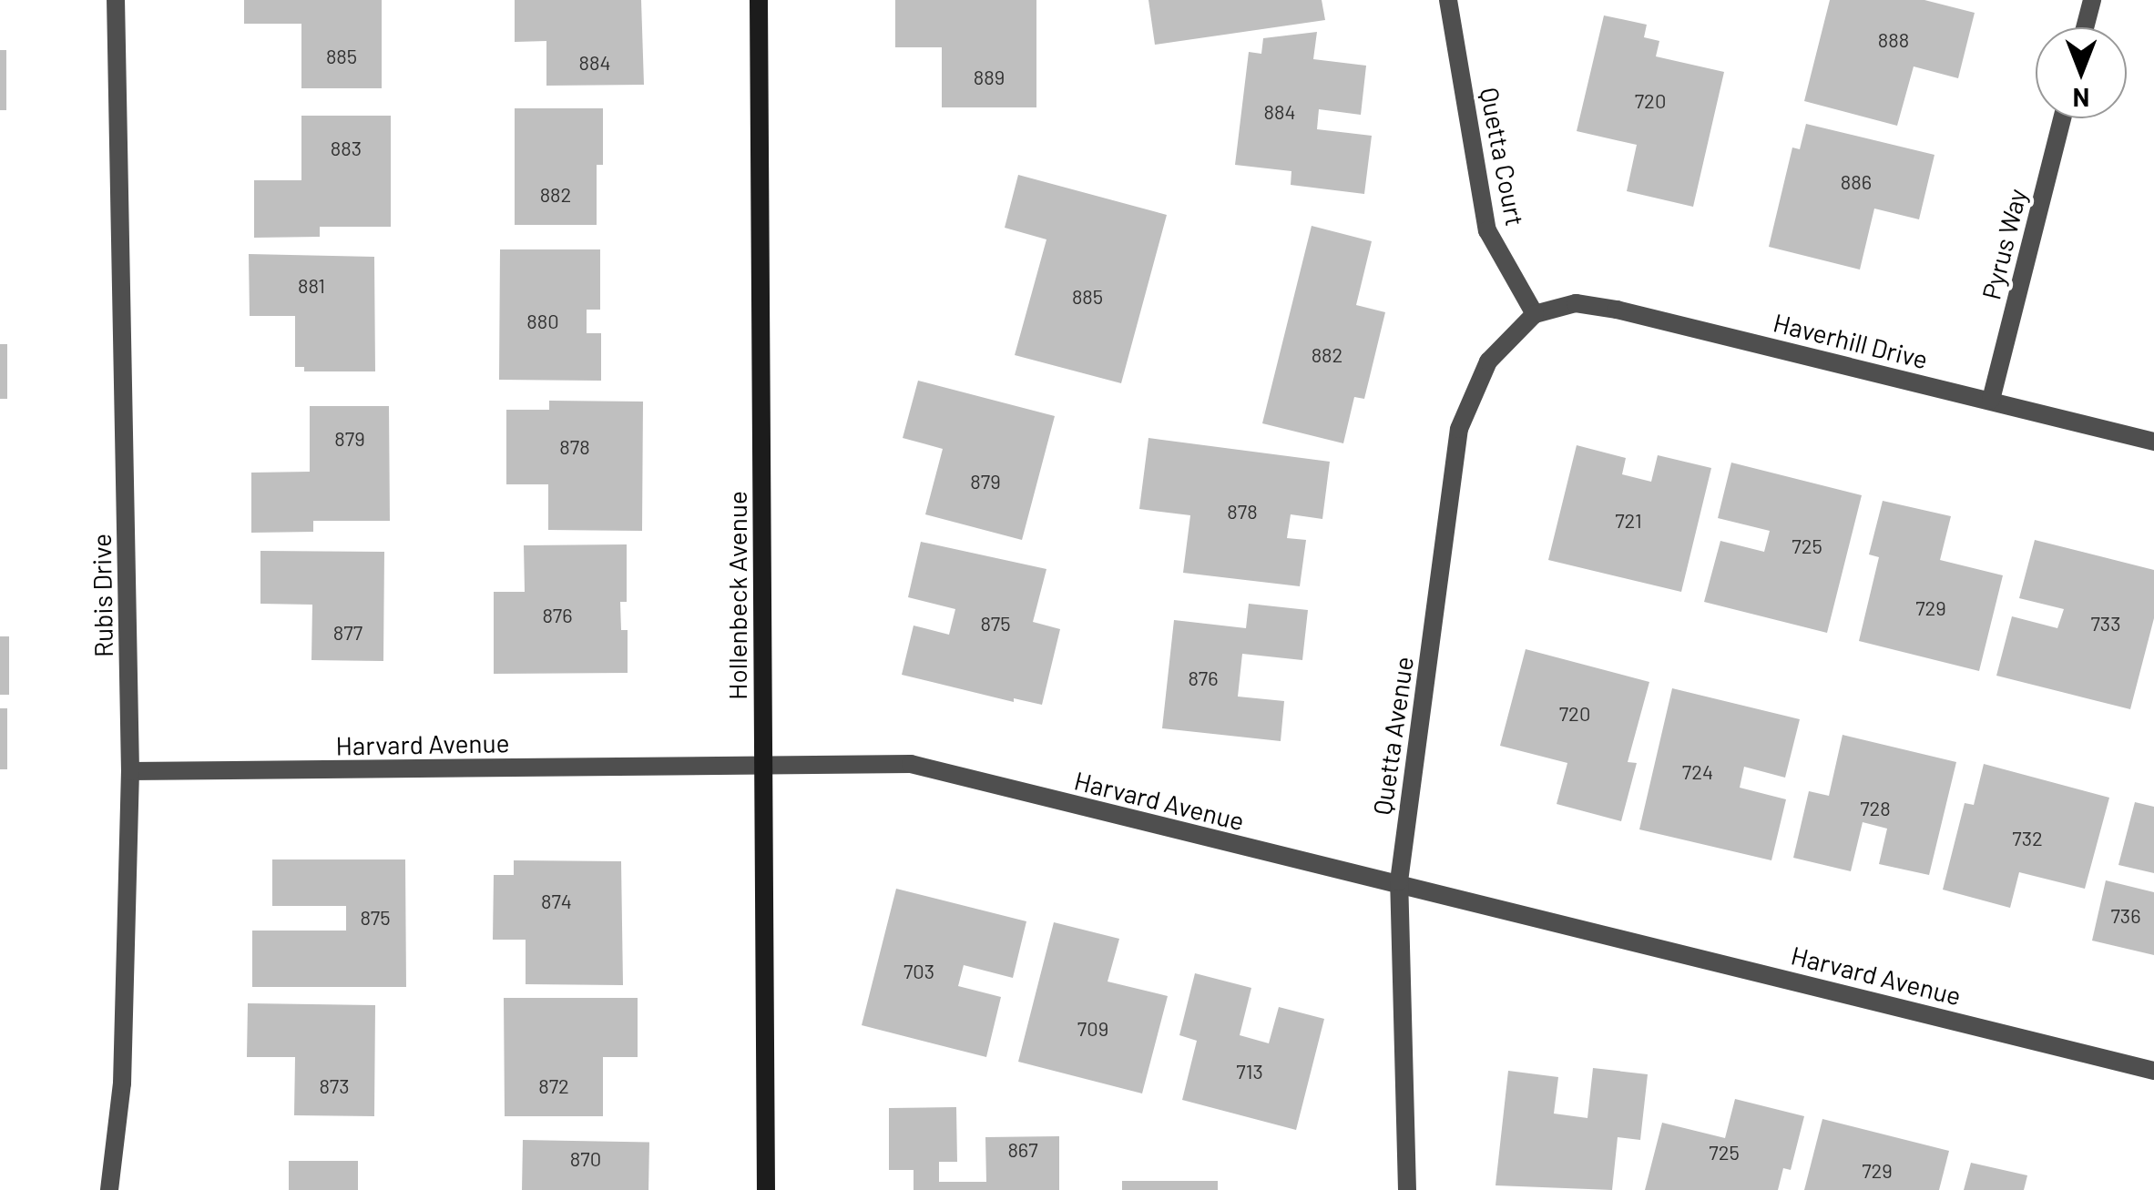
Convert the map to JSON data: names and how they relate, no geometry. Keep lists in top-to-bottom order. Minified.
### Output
{"streets":{"street":["Quetta Court","Pyrus Way","Haverhill Drive","Rubis Drive","Hollenbeck Avenue","Quetta Avenue","Harvard Avenue"]},"crossings":[["Quetta Court","Haverhill Drive"],["Quetta Court","Quetta Avenue"],["Pyrus Way","Haverhill Drive"],["Haverhill Drive","Quetta Avenue"],["Rubis Drive","Harvard Avenue"],["Hollenbeck Avenue","Harvard Avenue"],["Quetta Avenue","Harvard Avenue"]],"house_numbers":["888","885","884","889","720","884","883","886","882","881","885","880","882","879","878","879","878","721","725","729","876","875","733","877","876","720","724","728","732","874","736","875","703","709","713","873","872","867","725","870","729"],"north":"bottom"}
